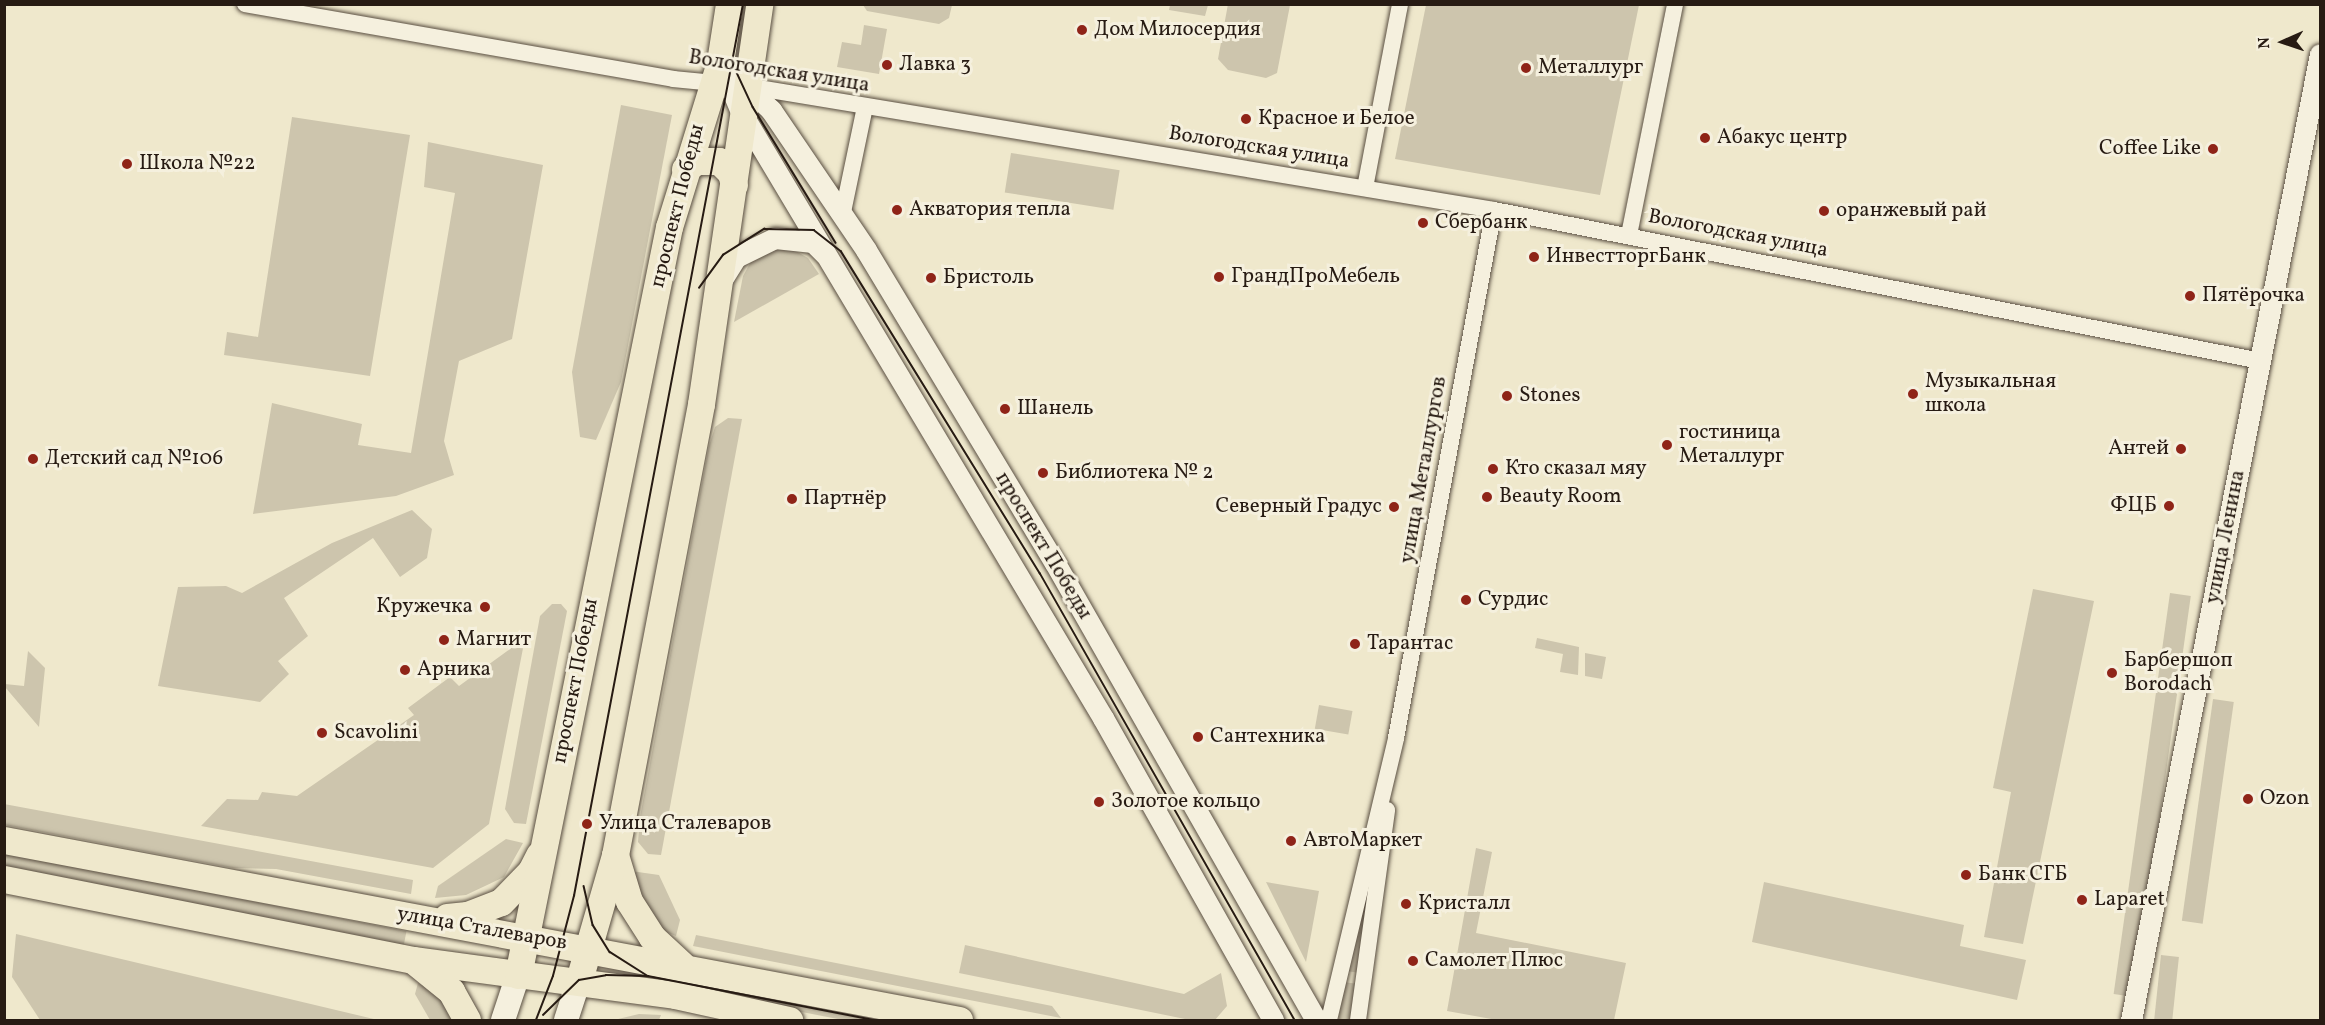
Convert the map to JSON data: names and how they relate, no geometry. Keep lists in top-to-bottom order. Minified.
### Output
{"streets":{"main road":["проспект Победы","улица Сталеваров"],"street":["Вологодская улица","улица Металлургов","улица Ленина"]},"crossings":[["Вологодская улица","проспект Победы"],["Вологодская улица","улица Металлургов"],["Вологодская улица","улица Ленина"],["проспект Победы","улица Сталеваров"]],"places":["Дом Милосердия","Лавка 3","Металлург","Красное и Белое","Абакус центр","Coffee Like","Школа №22","Акватория тепла","оранжевый рай","Сбербанк","ИнвестторгБанк","ГрандПроМебель","Бристоль","Пятёрочка","Музыкальная школа","Stones","Шанель","гостиница Металлург","Антей","Детский сад №106","Кто сказал мяу","Библиотека № 2","Beauty Room","Партнёр","ФЦБ","Северный Градус","Сурдис","Кружечка","Магнит","Тарантас","Арника","Барбершоп Borodach","Scavolini","Сантехника","Ozon","Золотое кольцо","Улица Сталеваров","АвтоМаркет","Банк СГБ","Laparet","Кристалл","Самолет Плюс"],"north":"left"}
